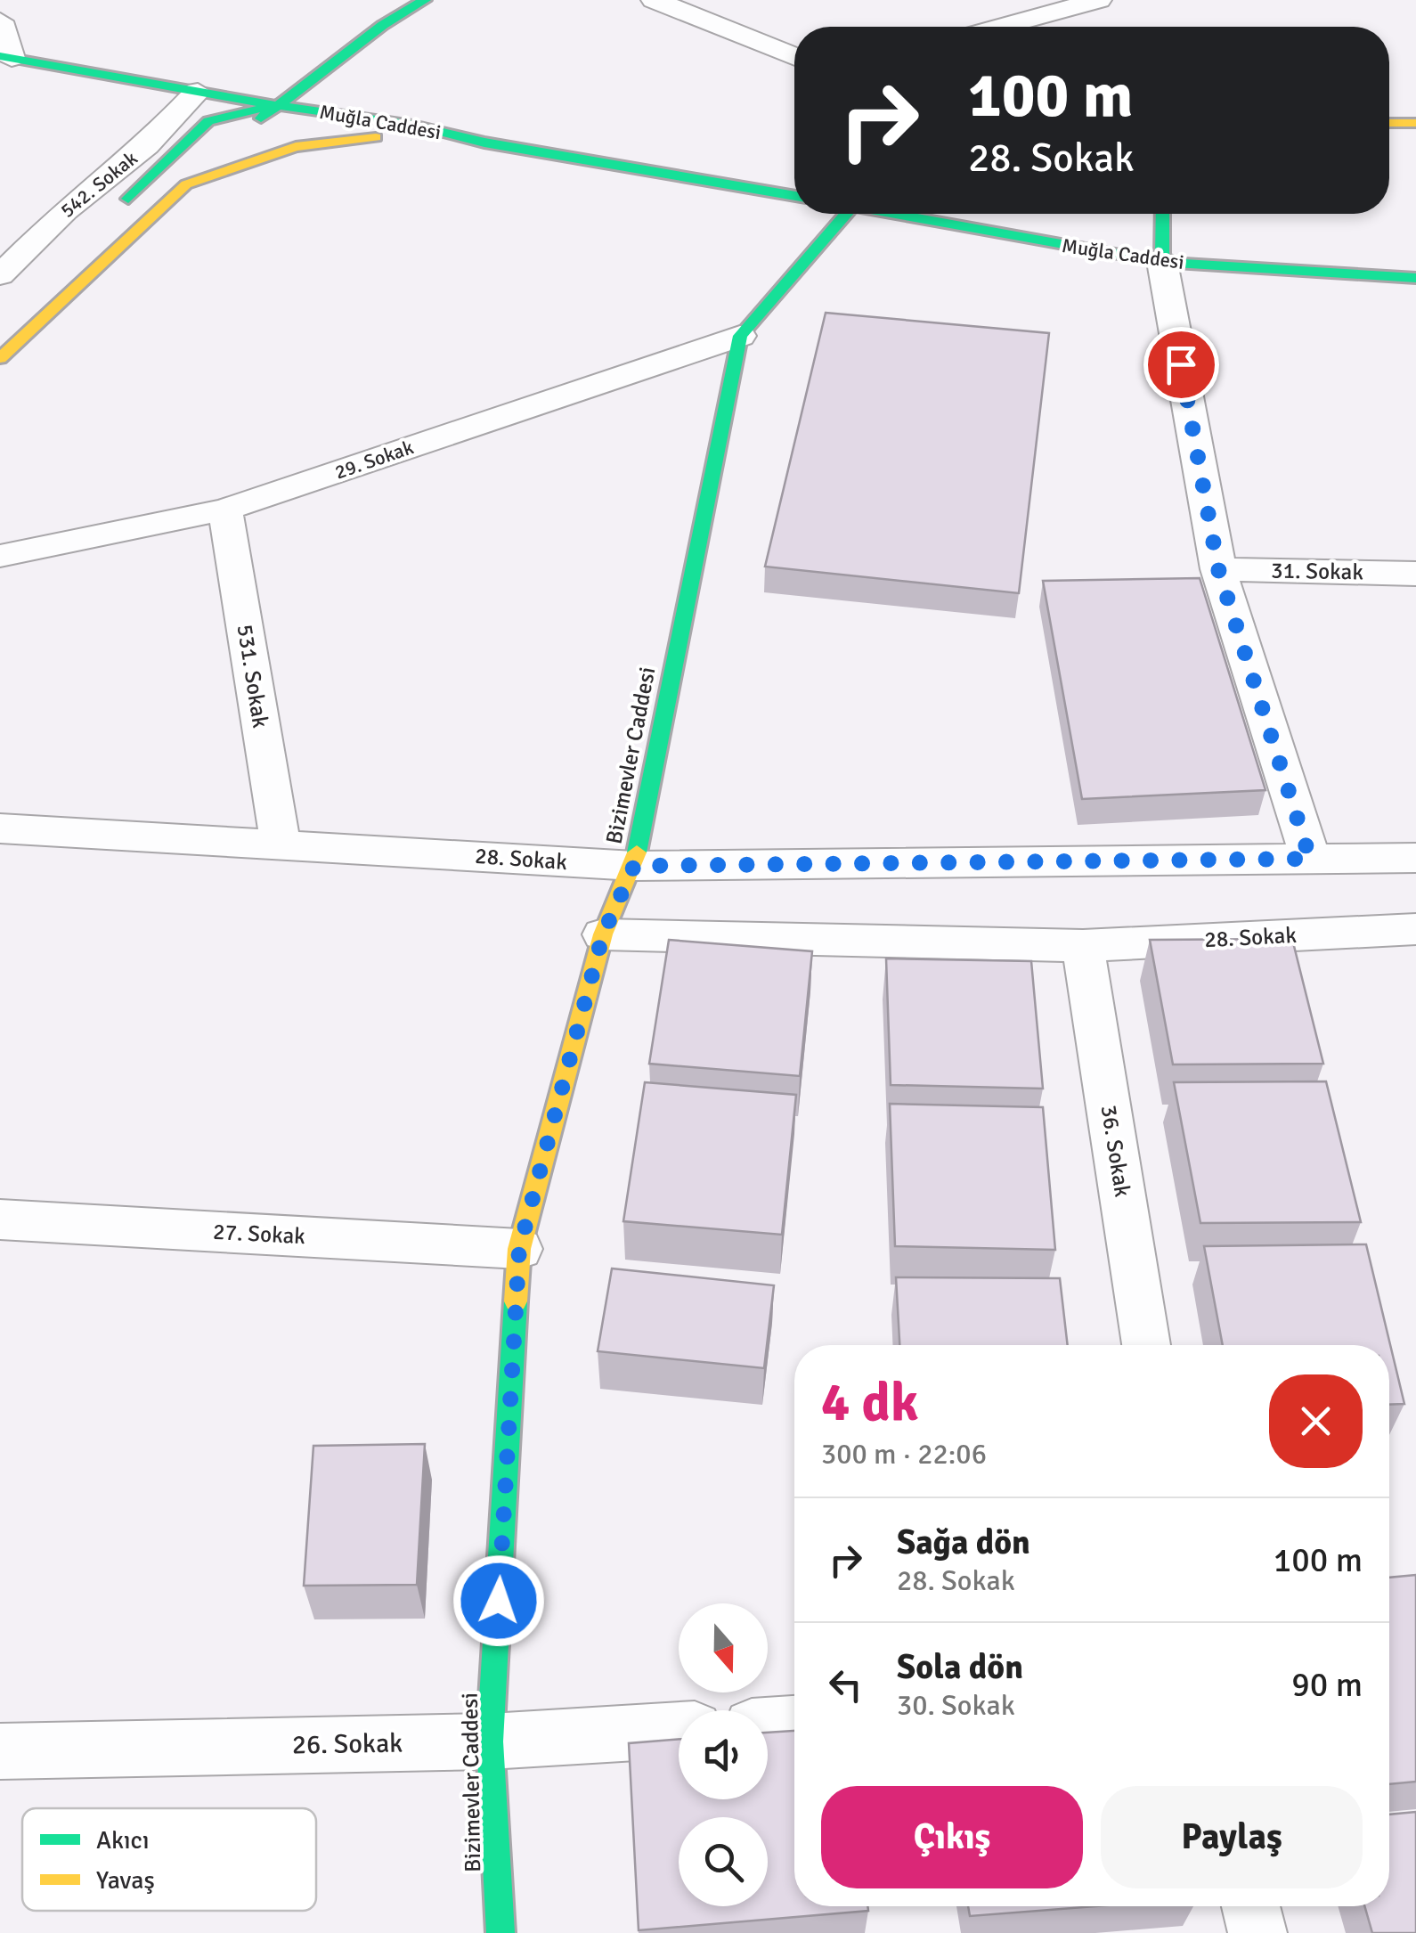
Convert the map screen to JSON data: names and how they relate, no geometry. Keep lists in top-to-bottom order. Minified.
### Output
{"streets":{"street":["Muğla Caddesi","542. Sokak","29. Sokak","31. Sokak","531. Sokak","Bizimevler Caddesi","28. Sokak","36. Sokak","27. Sokak","26. Sokak"]},"crossings":[["Muğla Caddesi","542. Sokak"],["29. Sokak","531. Sokak"],["29. Sokak","Bizimevler Caddesi"],["531. Sokak","28. Sokak"],["Bizimevler Caddesi","28. Sokak"],["Bizimevler Caddesi","27. Sokak"],["Bizimevler Caddesi","26. Sokak"],["28. Sokak","36. Sokak"]],"legend":["Akıcı","Yavaş"],"north":"bottom","page":{"turn":["100 m","28. Sokak"],"heading":["4 dk","300 m · 22:06"],"list":[{"name":"Sağa dön","note":"28. Sokak","value":"100 m"},{"name":"Sola dön","note":"30. Sokak","value":"90 m"}],"buttons":["Çıkış","Paylaş"]}}
